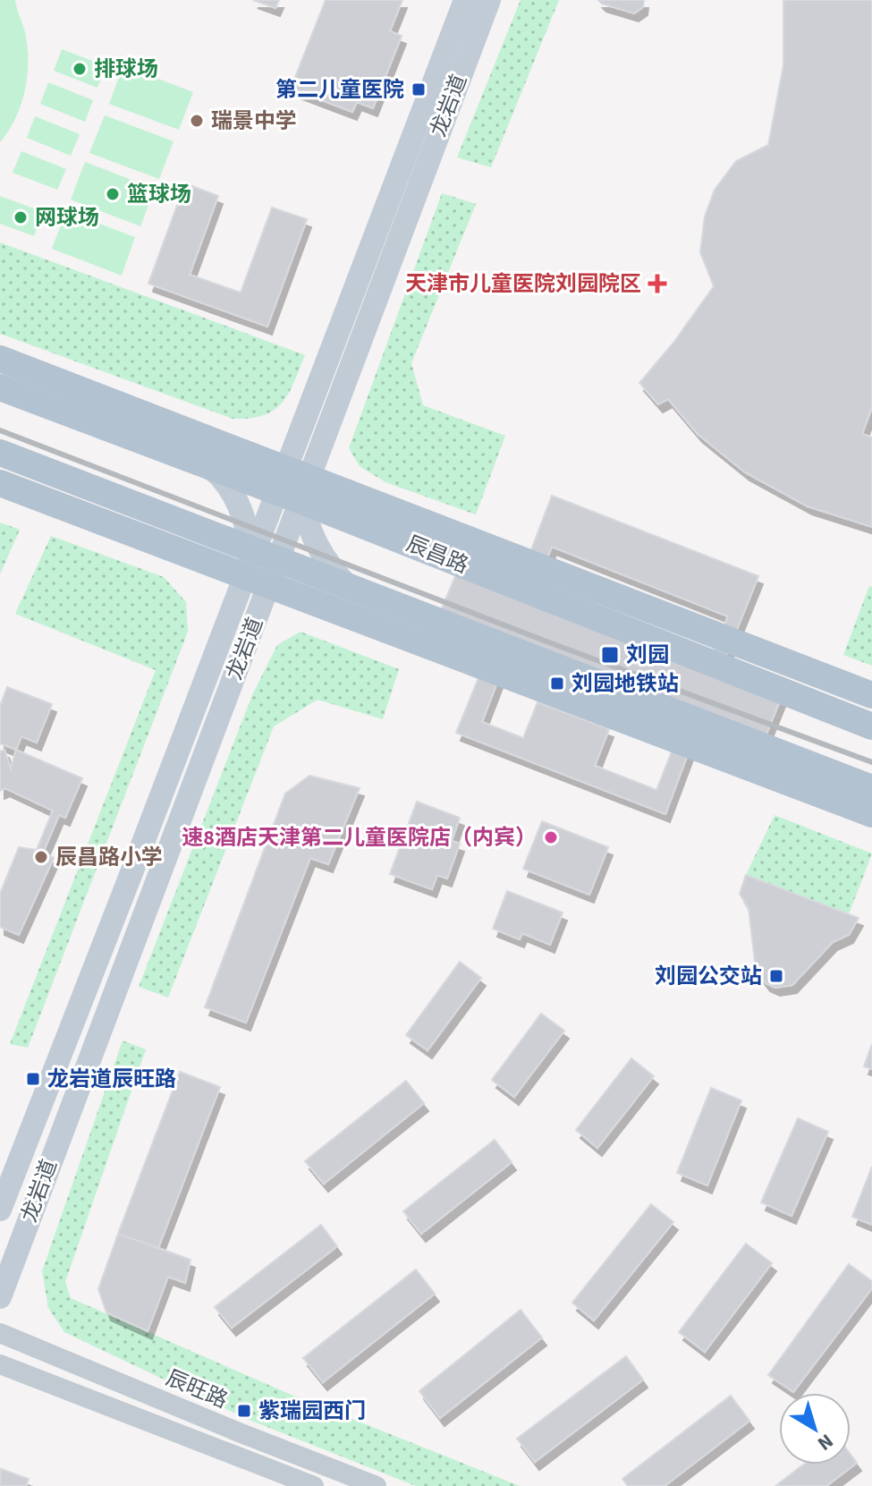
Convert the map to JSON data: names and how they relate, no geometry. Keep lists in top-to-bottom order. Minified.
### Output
{"streets":{"main road":["龙岩道","辰昌路"],"street":["辰旺路"]},"crossings":[["龙岩道","辰昌路"]],"places":{"other":["排球场","瑞景中学","篮球场","网球场","速8酒店天津第二儿童医院店（内宾）","辰昌路小学"],"transit":["第二儿童医院","刘园","刘园地铁站","刘园公交站","龙岩道辰旺路","紫瑞园西门"],"health":["天津市儿童医院刘园院区"]},"north":"bottom right"}
